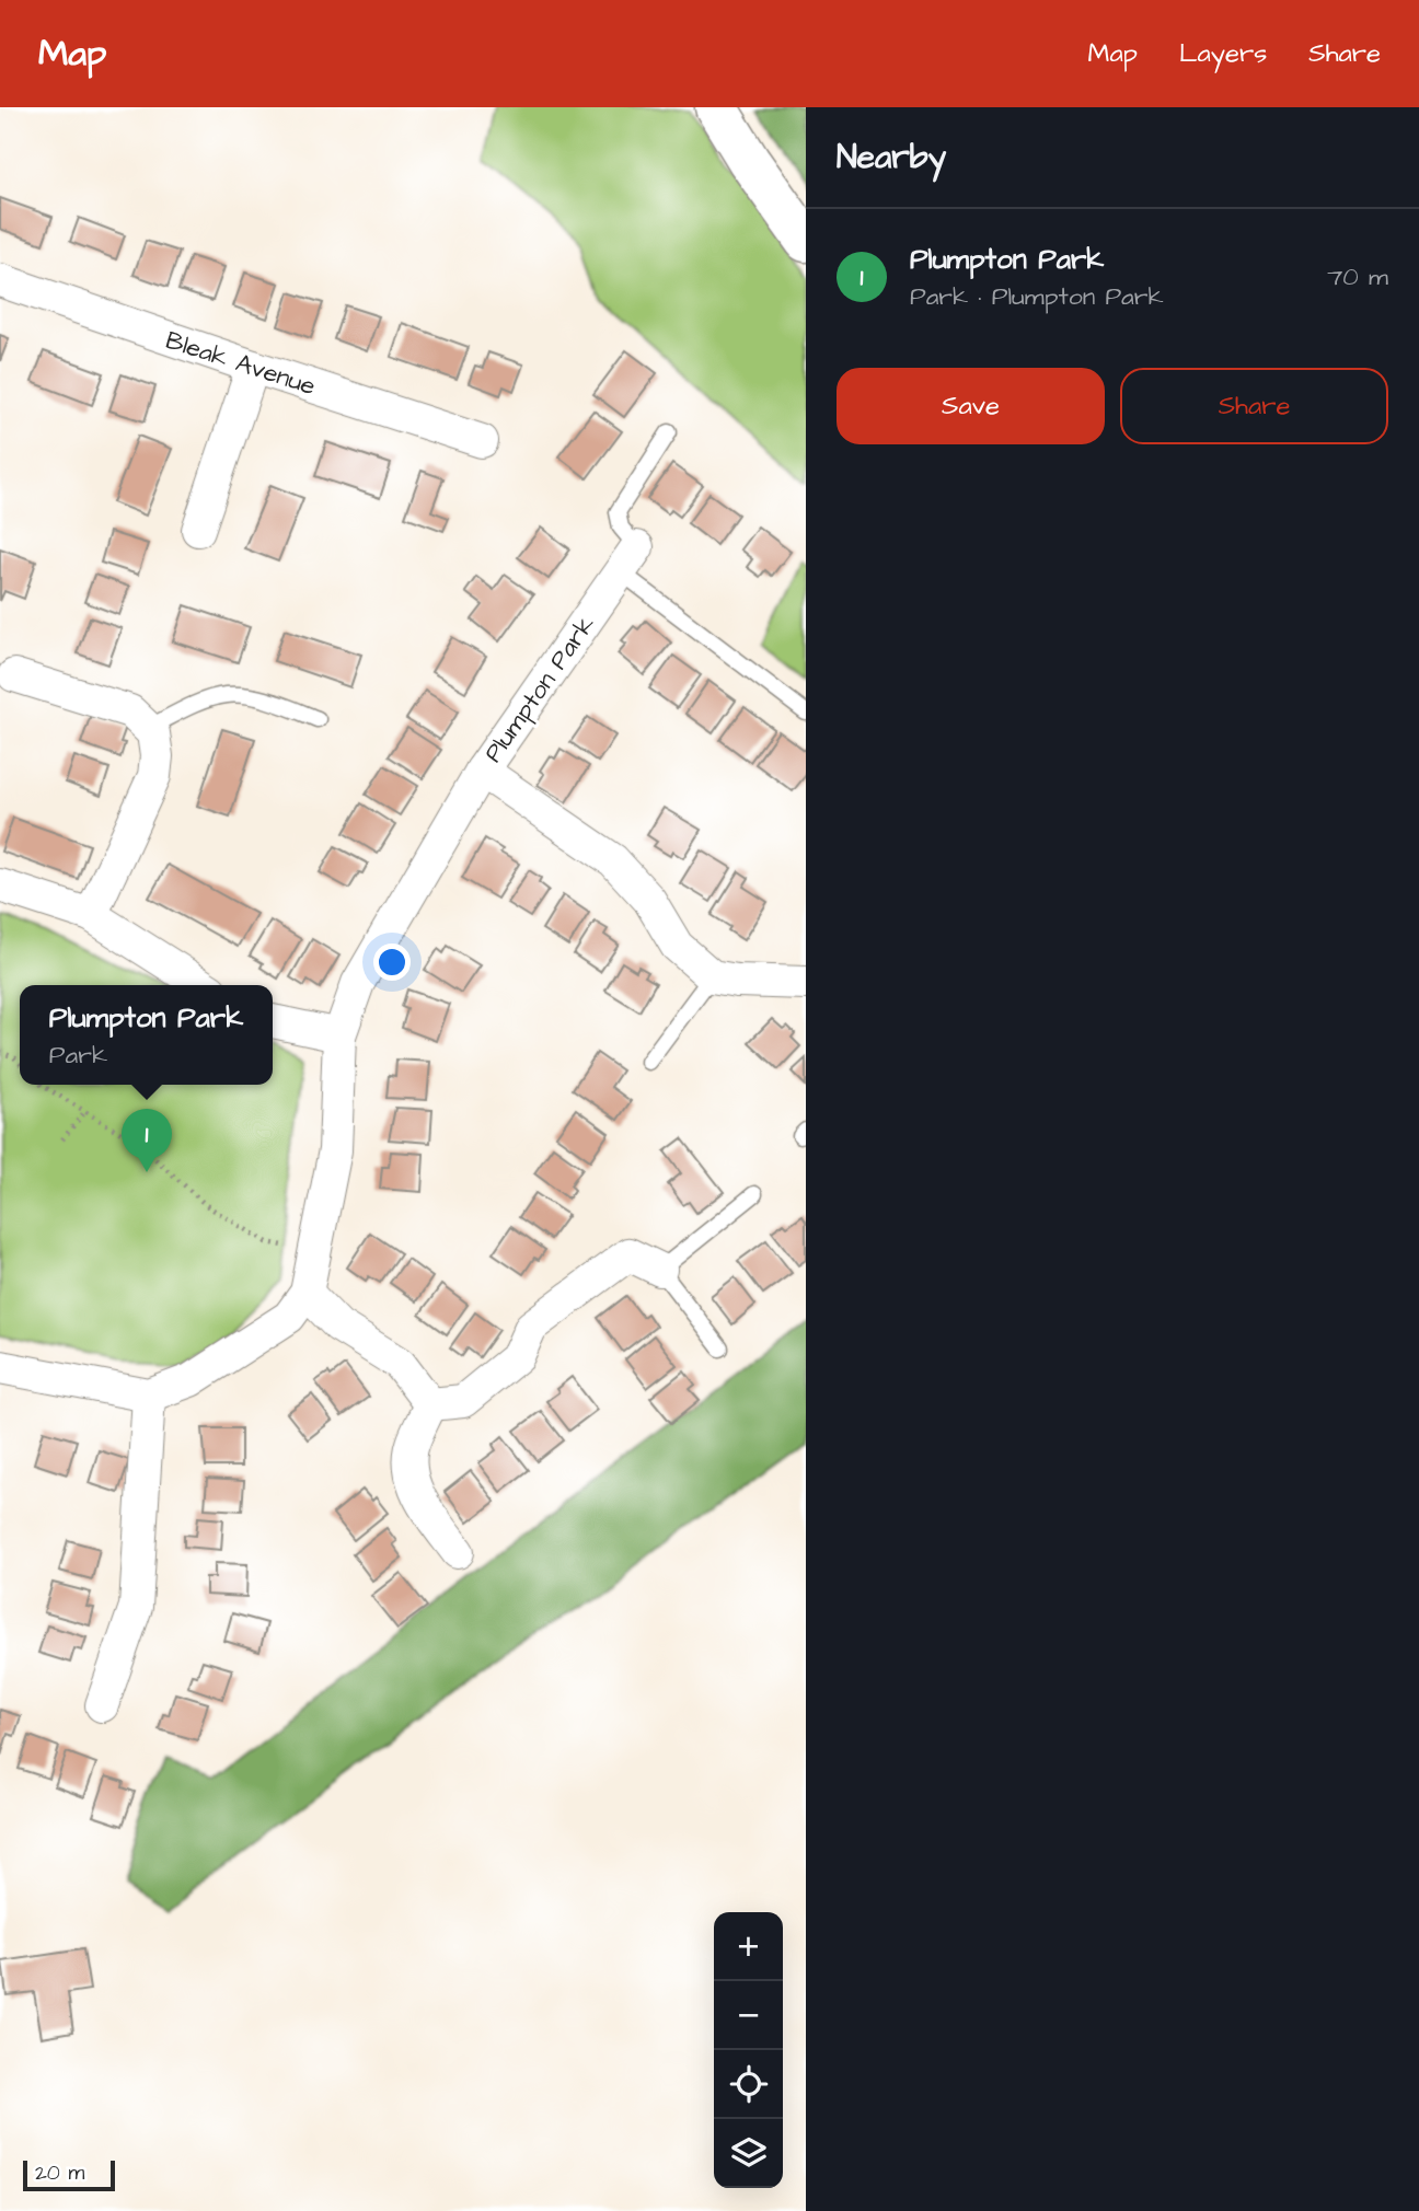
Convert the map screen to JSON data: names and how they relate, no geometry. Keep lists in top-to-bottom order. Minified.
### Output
{"streets":{"street":["Bleak Avenue","Plumpton Park"]},"scale_bar":"20 m","page":{"header":"Map","nav":["Map","Layers","Share"],"heading":"Nearby","list":[{"mark":"1","name":"Plumpton Park","note":"Park · Plumpton Park","value":"70 m"}],"buttons":["Save","Share"],"popup":["Plumpton Park","Park"],"pins":"1","map_buttons":["+","−"],"scale":"20 m"}}
